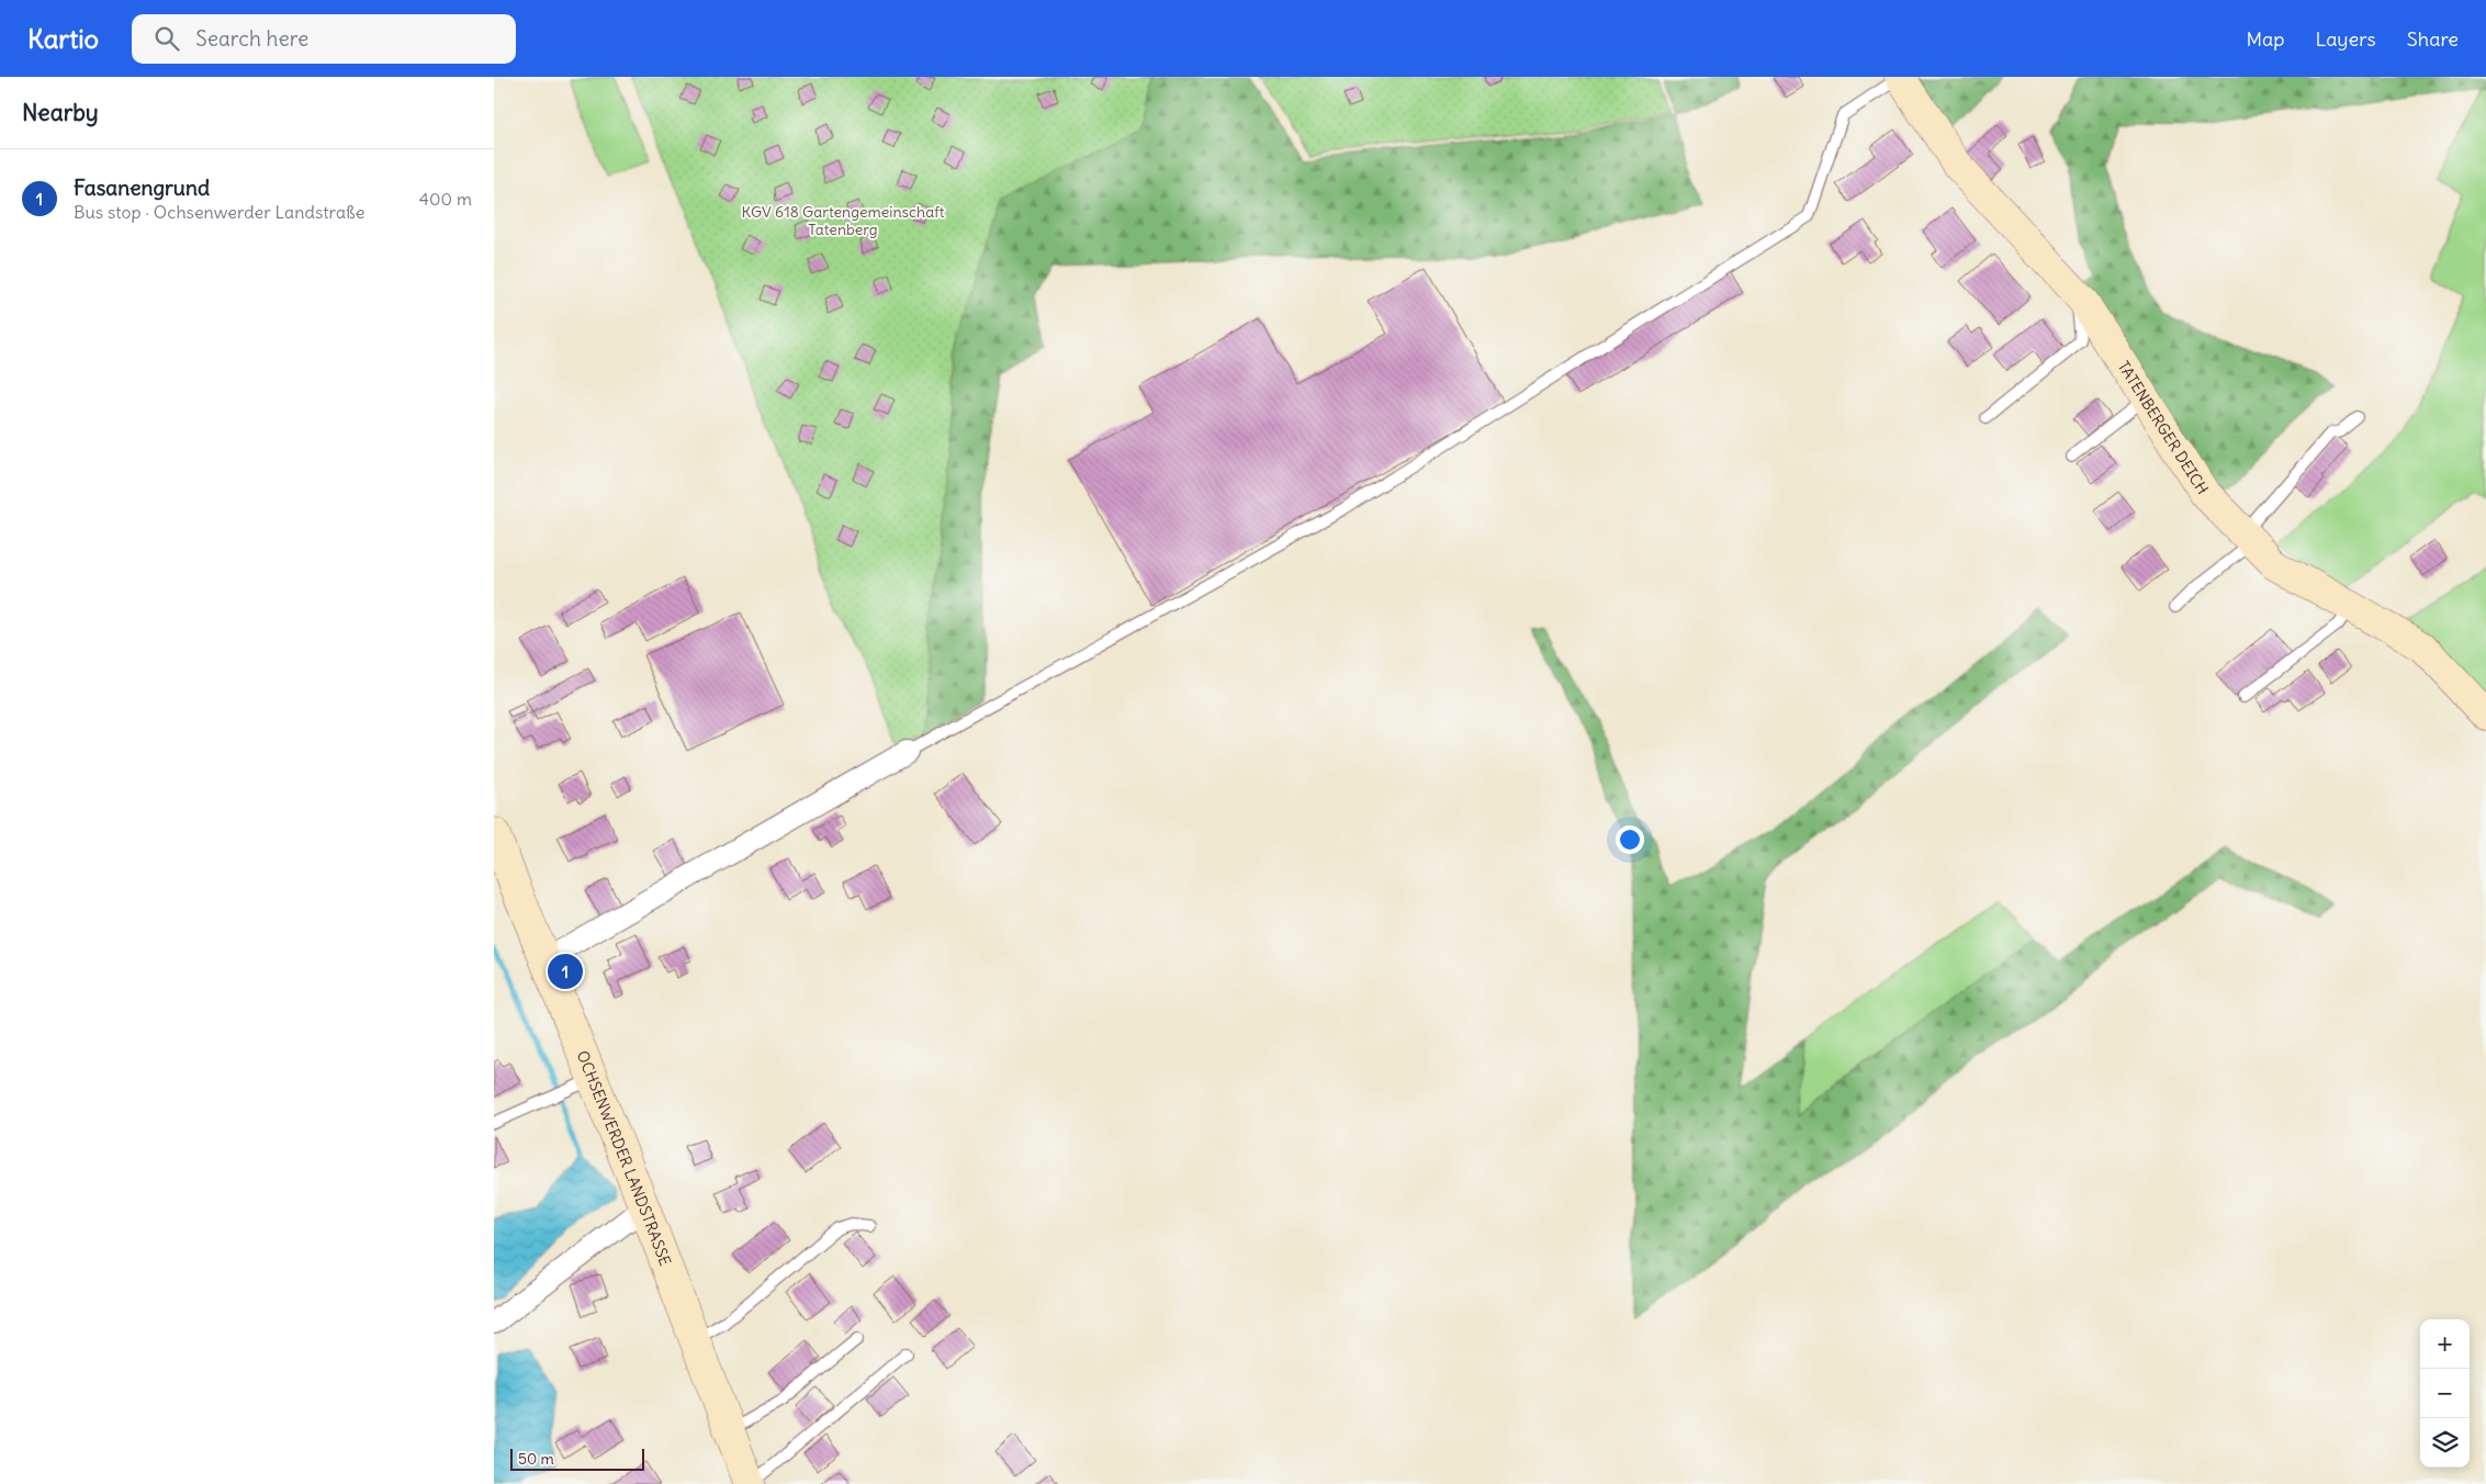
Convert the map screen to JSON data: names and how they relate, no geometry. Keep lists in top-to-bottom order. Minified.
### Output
{"streets":{"street":["TATENBERGER DEICH","OCHSENWERDER LANDSTRASSE"]},"parks":["KGV 618 Gartengemeinschaft Tatenberg"],"scale_bar":"50 m","page":{"header":"Kartio","search":"Search here","nav":["Map","Layers","Share"],"heading":"Nearby","list":[{"mark":"1","name":"Fasanengrund","note":"Bus stop · Ochsenwerder Landstraße","value":"400 m"}],"pins":"1","map_buttons":["+","−"],"scale":"50 m"}}
